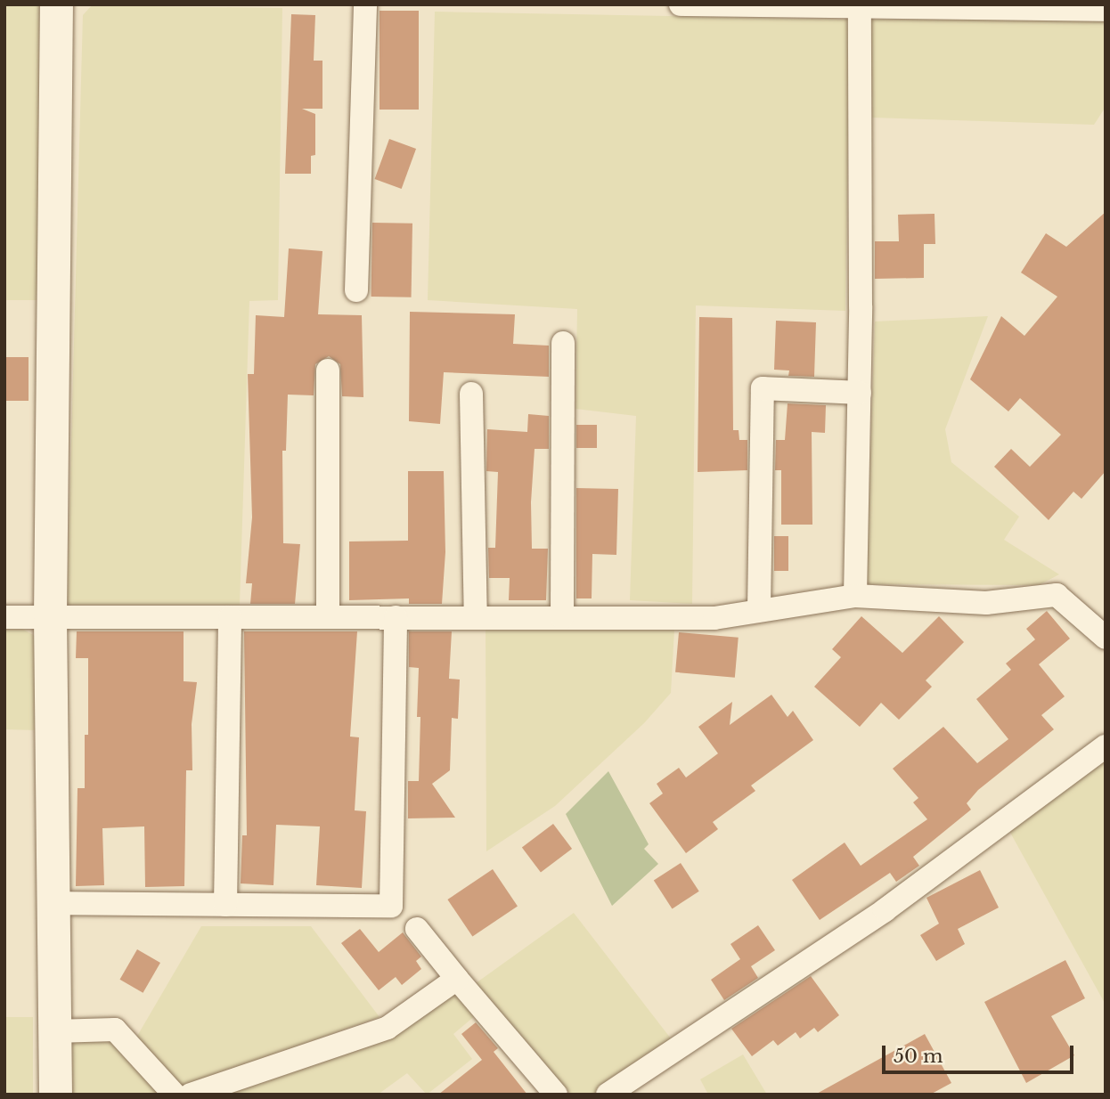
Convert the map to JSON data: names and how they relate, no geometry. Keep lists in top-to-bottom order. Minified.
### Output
{"scale_bar":"50 m"}
